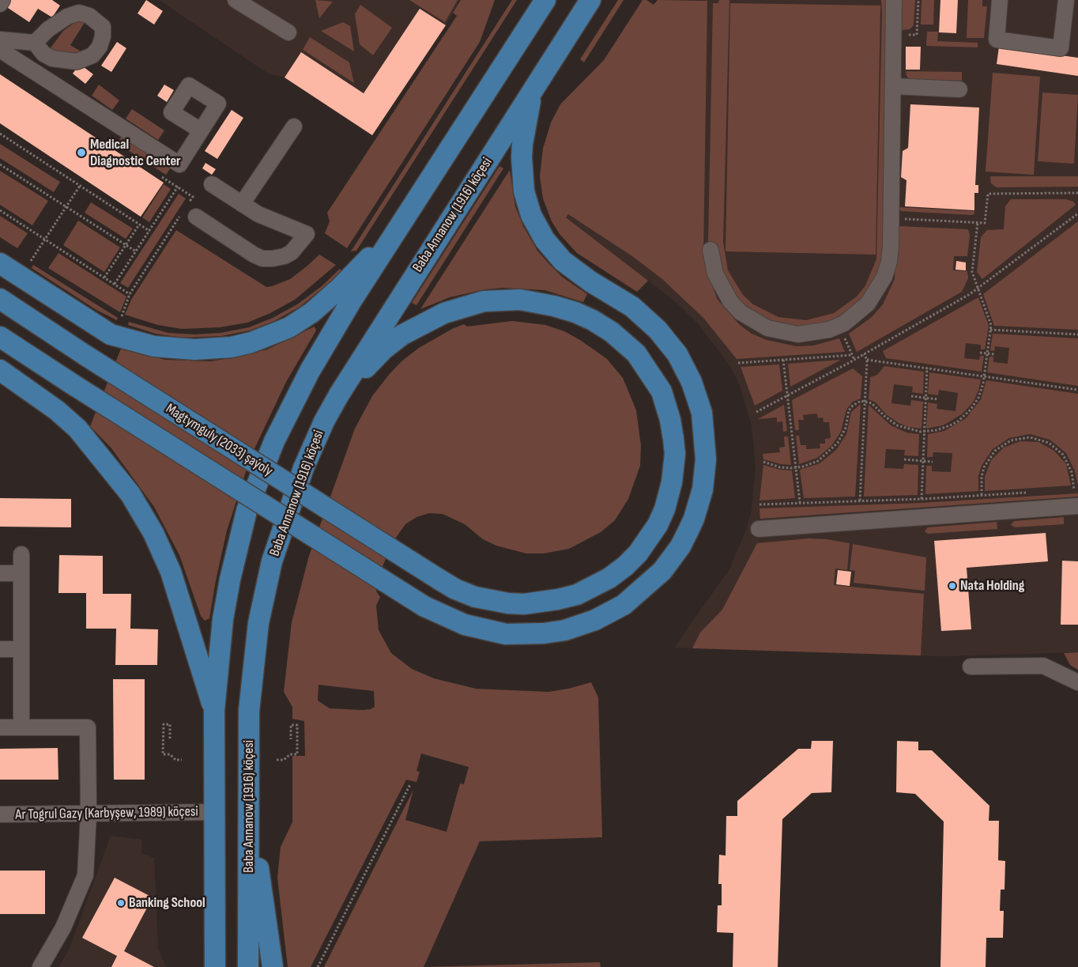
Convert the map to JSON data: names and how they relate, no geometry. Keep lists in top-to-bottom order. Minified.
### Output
{"streets":{"main road":["Baba Annanow (1916) köçesi","Magtymguly (2033) şaýoly"],"street":["Ar Togrul Gazy (Karbyşew, 1989) köçesi"]},"crossings":[["Baba Annanow (1916) köçesi","Magtymguly (2033) şaýoly"]],"places":["Medical Diagnostic Center","Nata Holding","Banking School"]}
